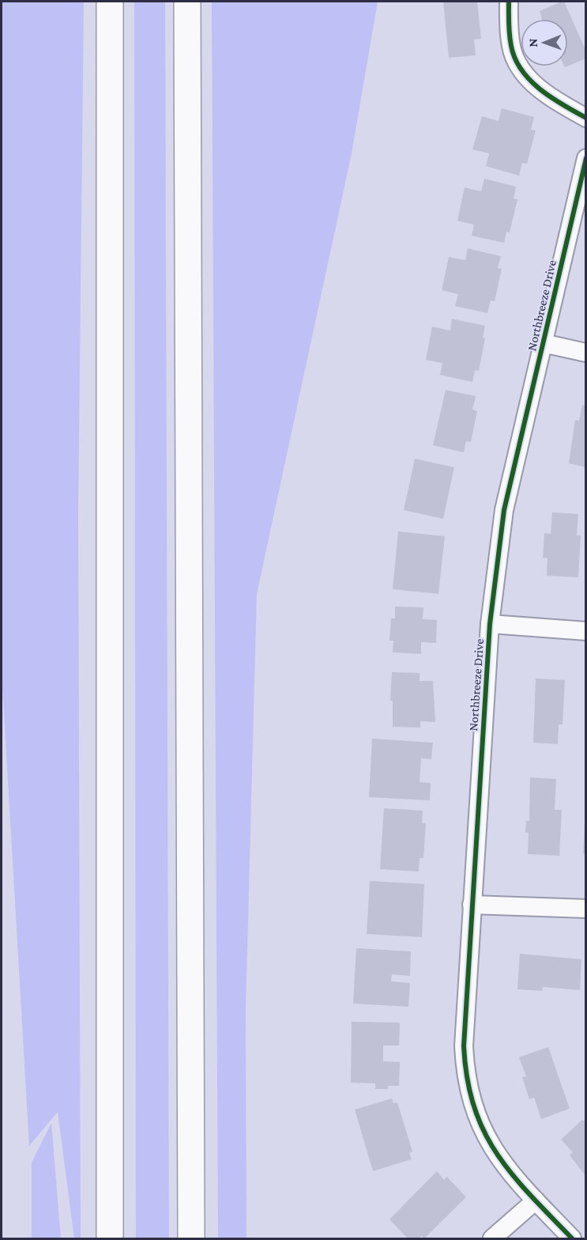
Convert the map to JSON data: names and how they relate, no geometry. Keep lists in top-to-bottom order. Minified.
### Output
{"streets":{"street":["Northbreeze Drive"]},"north":"left"}
